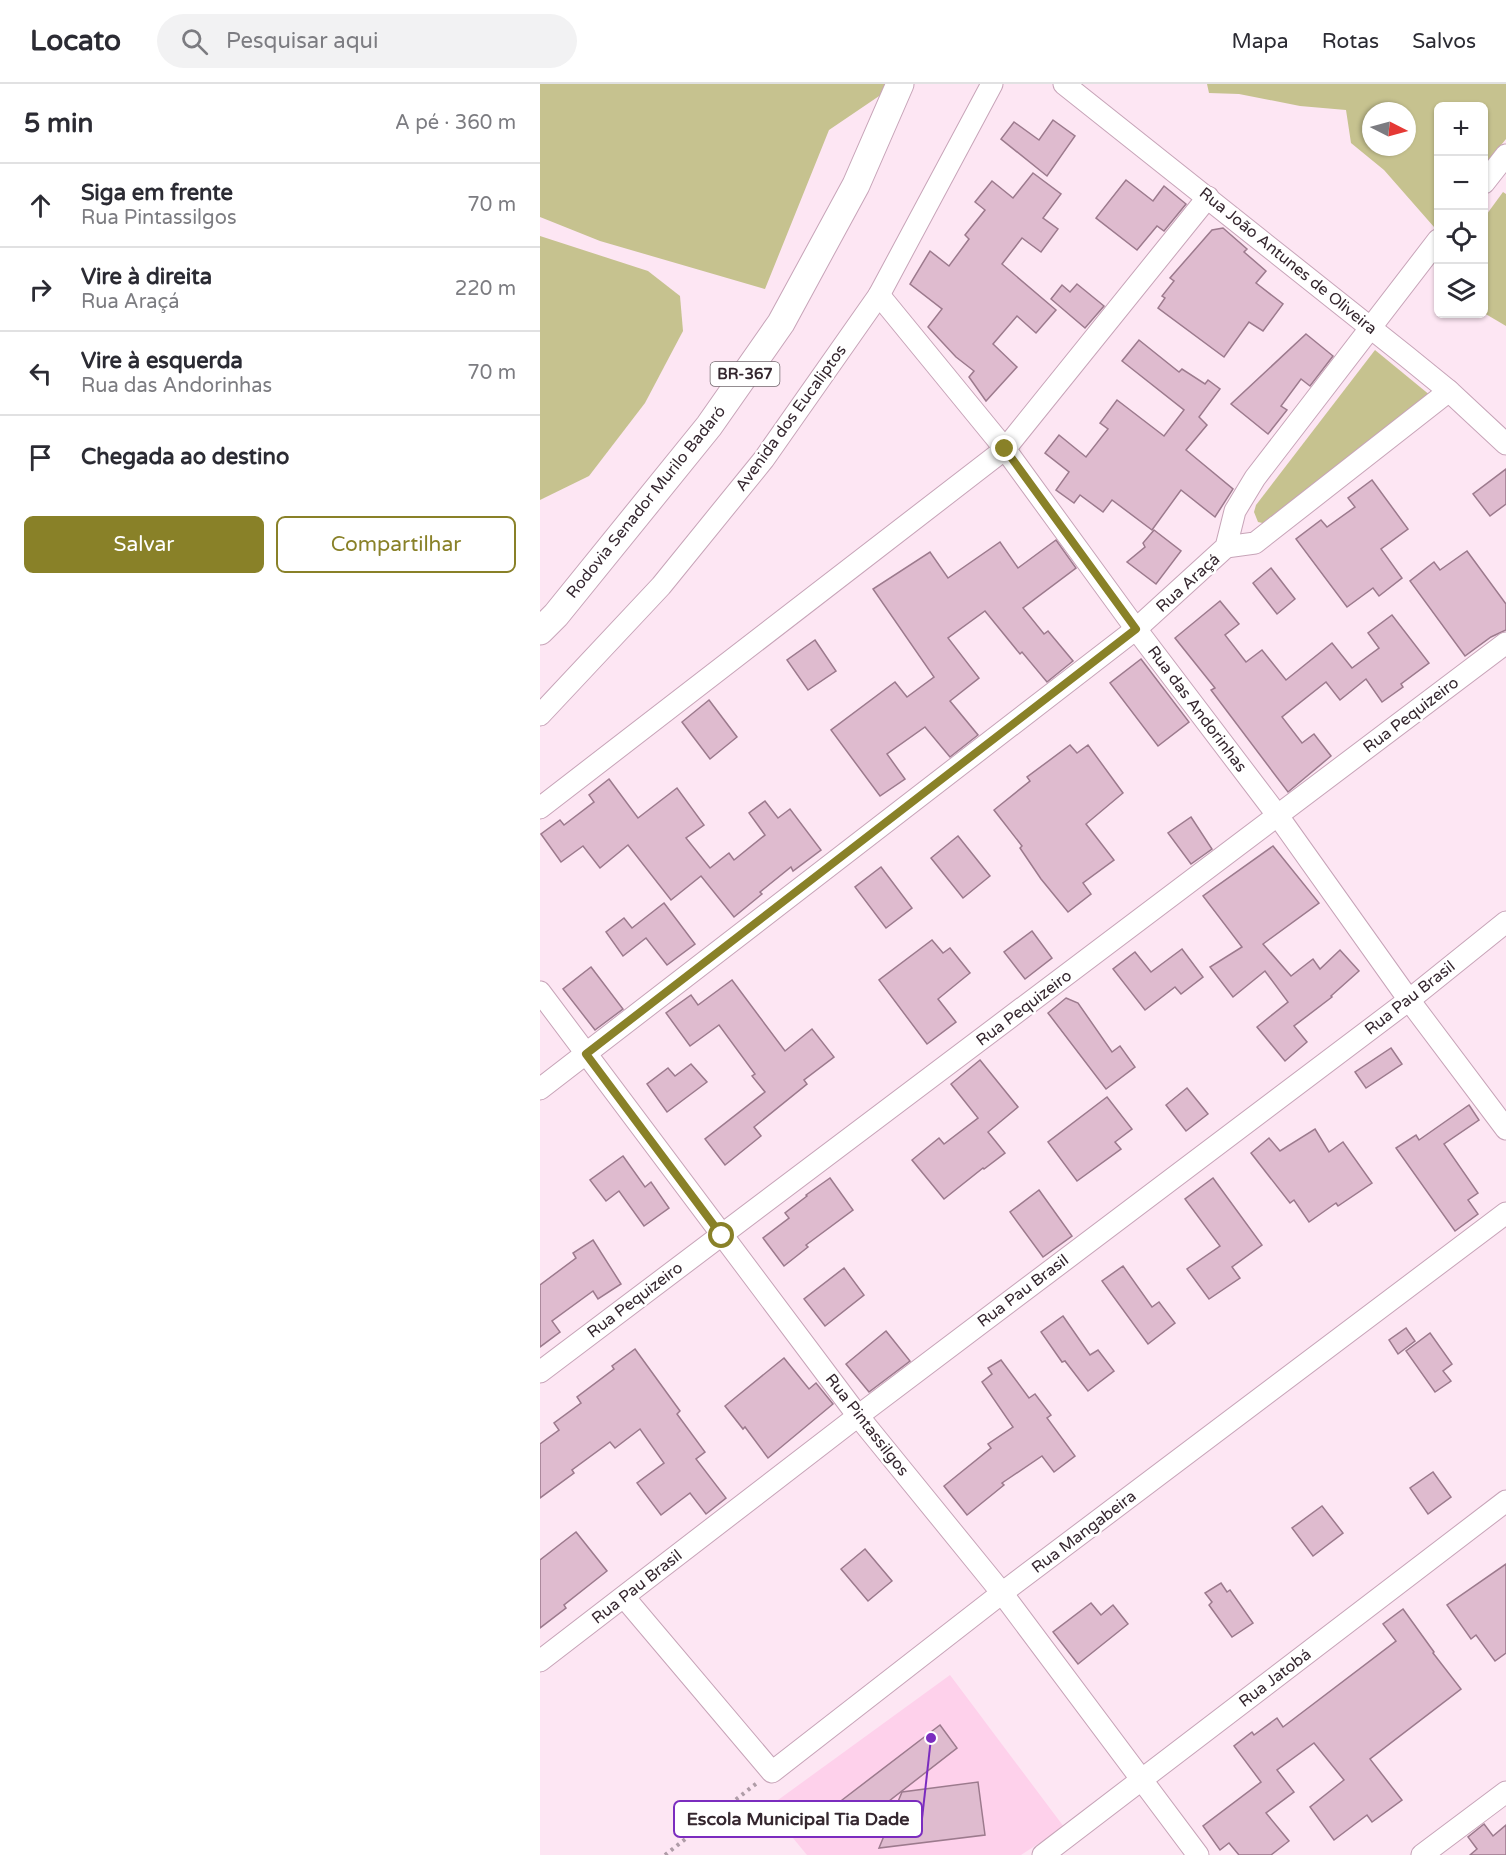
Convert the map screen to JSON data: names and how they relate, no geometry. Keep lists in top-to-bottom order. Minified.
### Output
{"streets":{"main road":["BR-367","Rodovia Senador Murilo Badaró"],"street":["Rua João Antunes de Oliveira","Avenida dos Eucaliptos","Rua Araçá","Rua das Andorinhas","Rua Pequizeiro","Rua Pau Brasil","Rua Pintassilgos","Rua Mangabeira","Rua Jatobá"]},"crossings":[["Rua João Antunes de Oliveira","Rua Araçá"],["Avenida dos Eucaliptos","Rua das Andorinhas"],["Rua Araçá","Rua das Andorinhas"],["Rua Araçá","Rua Pintassilgos"],["Rua das Andorinhas","Rua Pequizeiro"],["Rua das Andorinhas","Rua Pau Brasil"],["Rua Pequizeiro","Rua Pintassilgos"],["Rua Pau Brasil","Rua Pintassilgos"],["Rua Pintassilgos","Rua Mangabeira"],["Rua Pintassilgos","Rua Jatobá"]],"places":["Escola Municipal Tia Dade"],"north":"right","page":{"header":"Locato","search":"Pesquisar aqui","nav":["Mapa","Rotas","Salvos"],"heading":["5 min","A pé · 360 m"],"map_buttons":["+","−"],"list":[["Siga em frente","Rua Pintassilgos","70 m"],["Vire à direita","Rua Araçá","220 m"],["Vire à esquerda","Rua das Andorinhas","70 m"],"Chegada ao destino"],"buttons":["Salvar","Compartilhar"]}}
